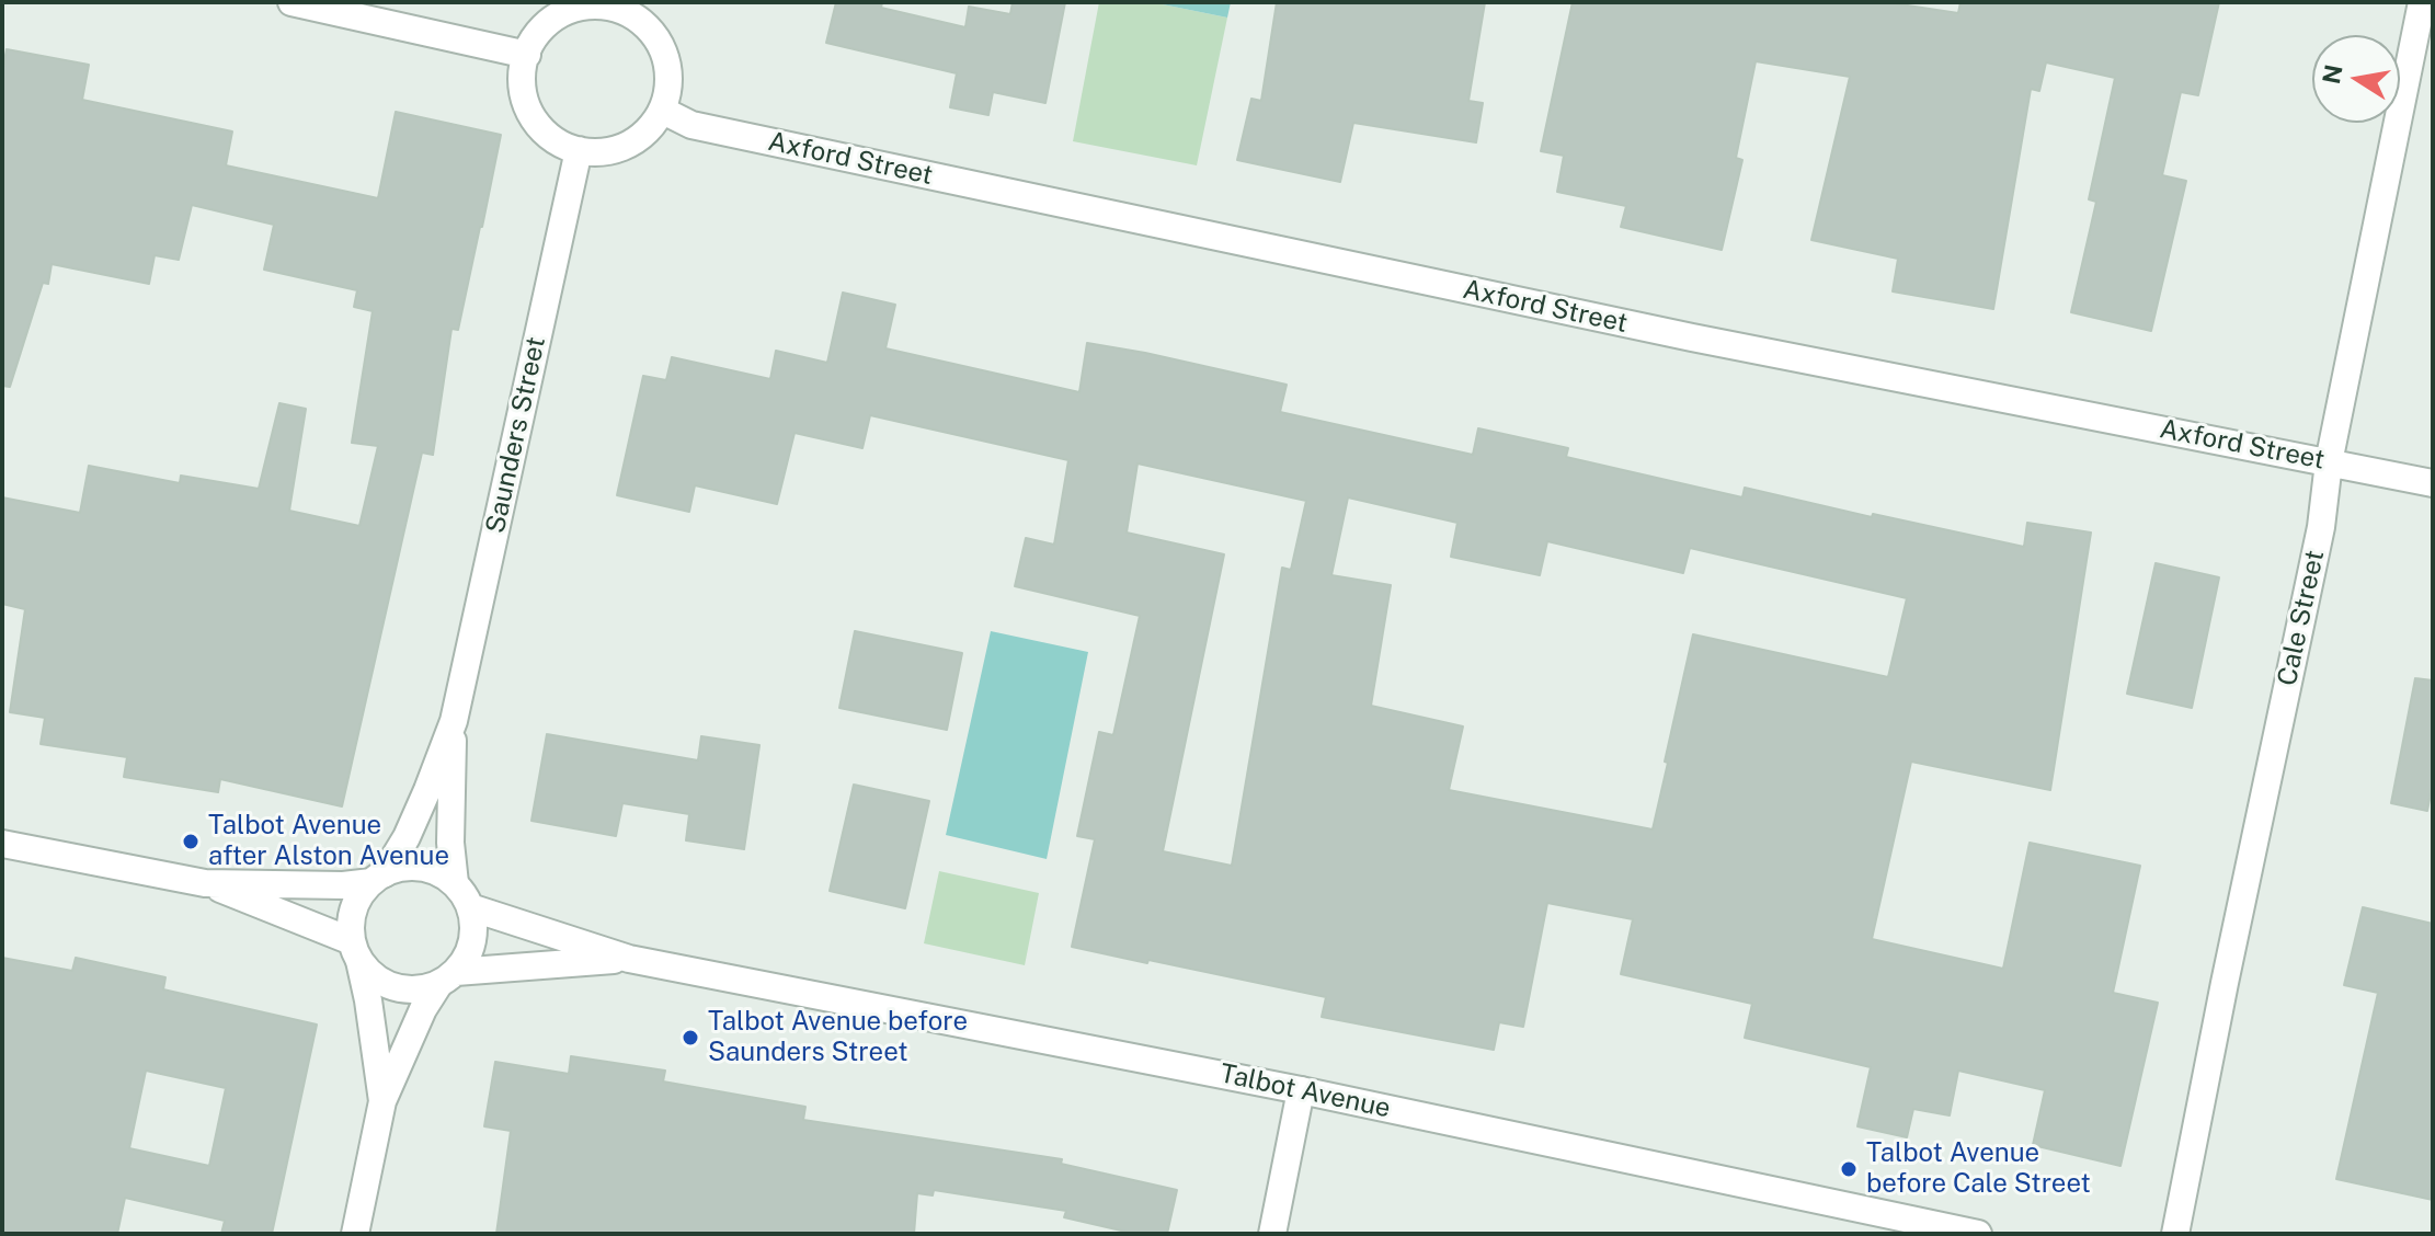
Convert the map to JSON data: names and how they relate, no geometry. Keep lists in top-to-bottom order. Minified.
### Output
{"streets":{"street":["Axford Street","Saunders Street","Cale Street","Talbot Avenue"]},"crossings":[["Axford Street","Saunders Street"],["Axford Street","Cale Street"],["Saunders Street","Talbot Avenue"]],"places":["Talbot Avenue after Alston Avenue","Talbot Avenue before Saunders Street","Talbot Avenue before Cale Street"],"north":"left"}
